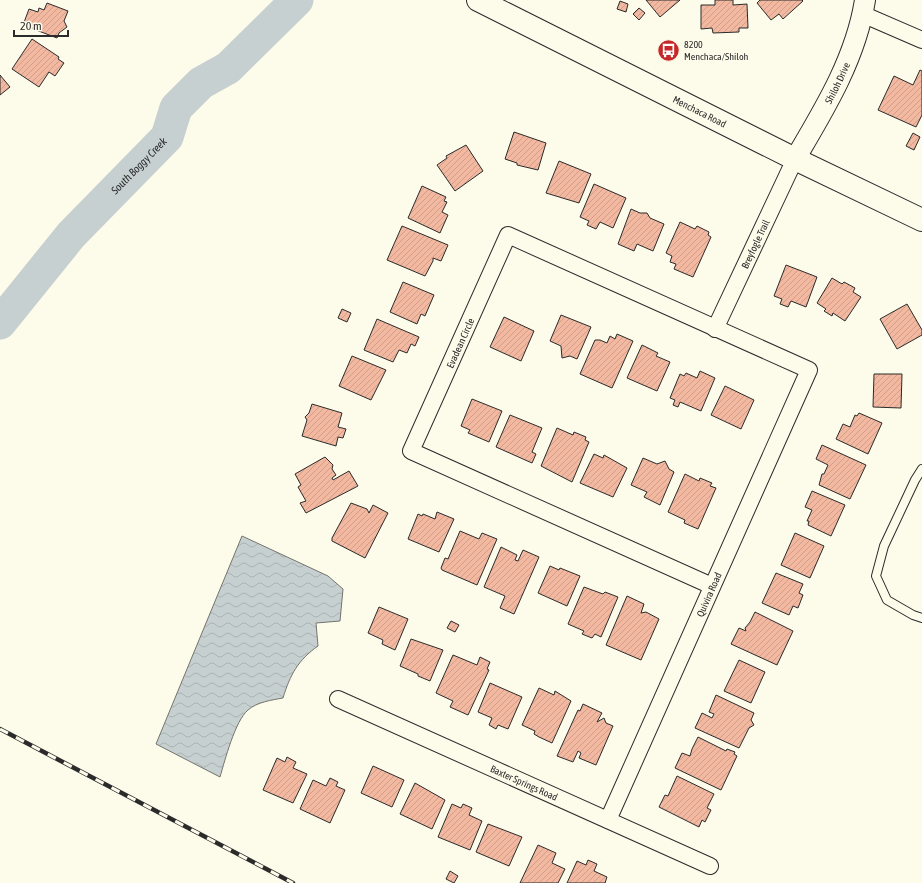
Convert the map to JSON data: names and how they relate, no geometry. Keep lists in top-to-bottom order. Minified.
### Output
{"streets":{"main road":["Menchaca Road"],"street":["Shiloh Drive","Breyfogle Trail","Evadean Circle","Quivira Road","Baxter Springs Road"]},"crossings":[["Shiloh Drive","Menchaca Road"],["Shiloh Drive","Breyfogle Trail"],["Menchaca Road","Breyfogle Trail"],["Breyfogle Trail","Evadean Circle"],["Evadean Circle","Quivira Road"],["Quivira Road","Baxter Springs Road"]],"water":["South Boggy Creek"],"places":{"bus stop":["8200 Menchaca/Shiloh"]},"scale_bar":"20 m"}
